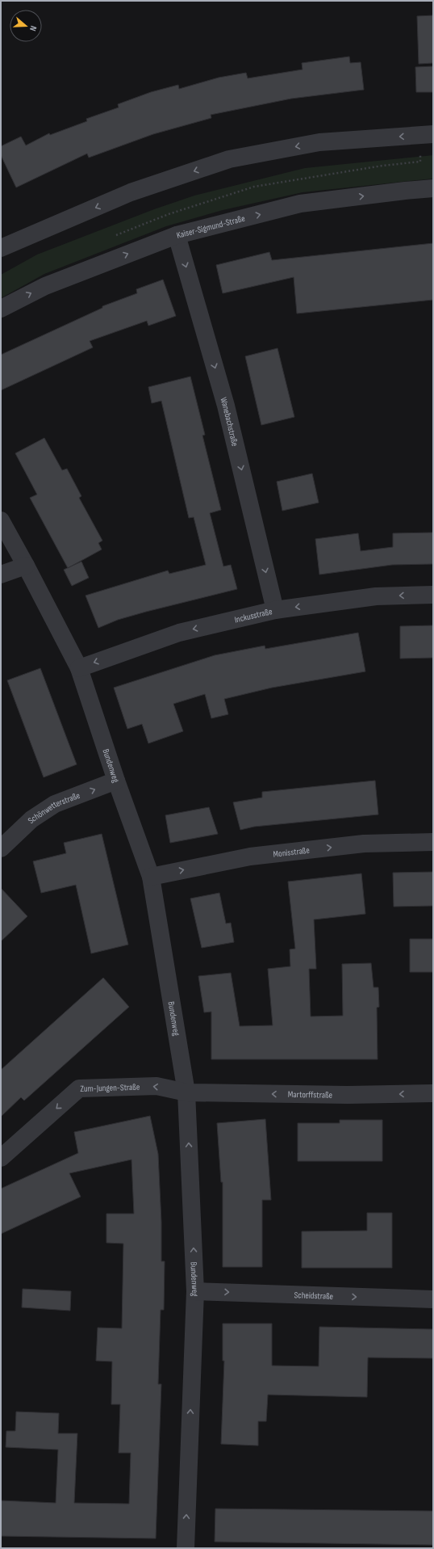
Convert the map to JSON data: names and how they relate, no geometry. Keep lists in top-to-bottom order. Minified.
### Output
{"streets":{"street":["Kaiser-Sigmund-Straße","Wanebachstraße","Inckusstraße","Bundenweg","Schönwetterstraße","Monisstraße","Zum-Jungen-Straße","Martorffstraße","Scheidstraße"]},"crossings":[["Kaiser-Sigmund-Straße","Wanebachstraße"],["Wanebachstraße","Inckusstraße"],["Inckusstraße","Bundenweg"],["Bundenweg","Schönwetterstraße"],["Bundenweg","Monisstraße"],["Bundenweg","Zum-Jungen-Straße"],["Bundenweg","Martorffstraße"],["Bundenweg","Scheidstraße"],["Zum-Jungen-Straße","Martorffstraße"]],"one_way":["Wanebachstraße","Inckusstraße","Bundenweg","Schönwetterstraße","Monisstraße","Zum-Jungen-Straße","Martorffstraße","Scheidstraße"],"north":"right"}
